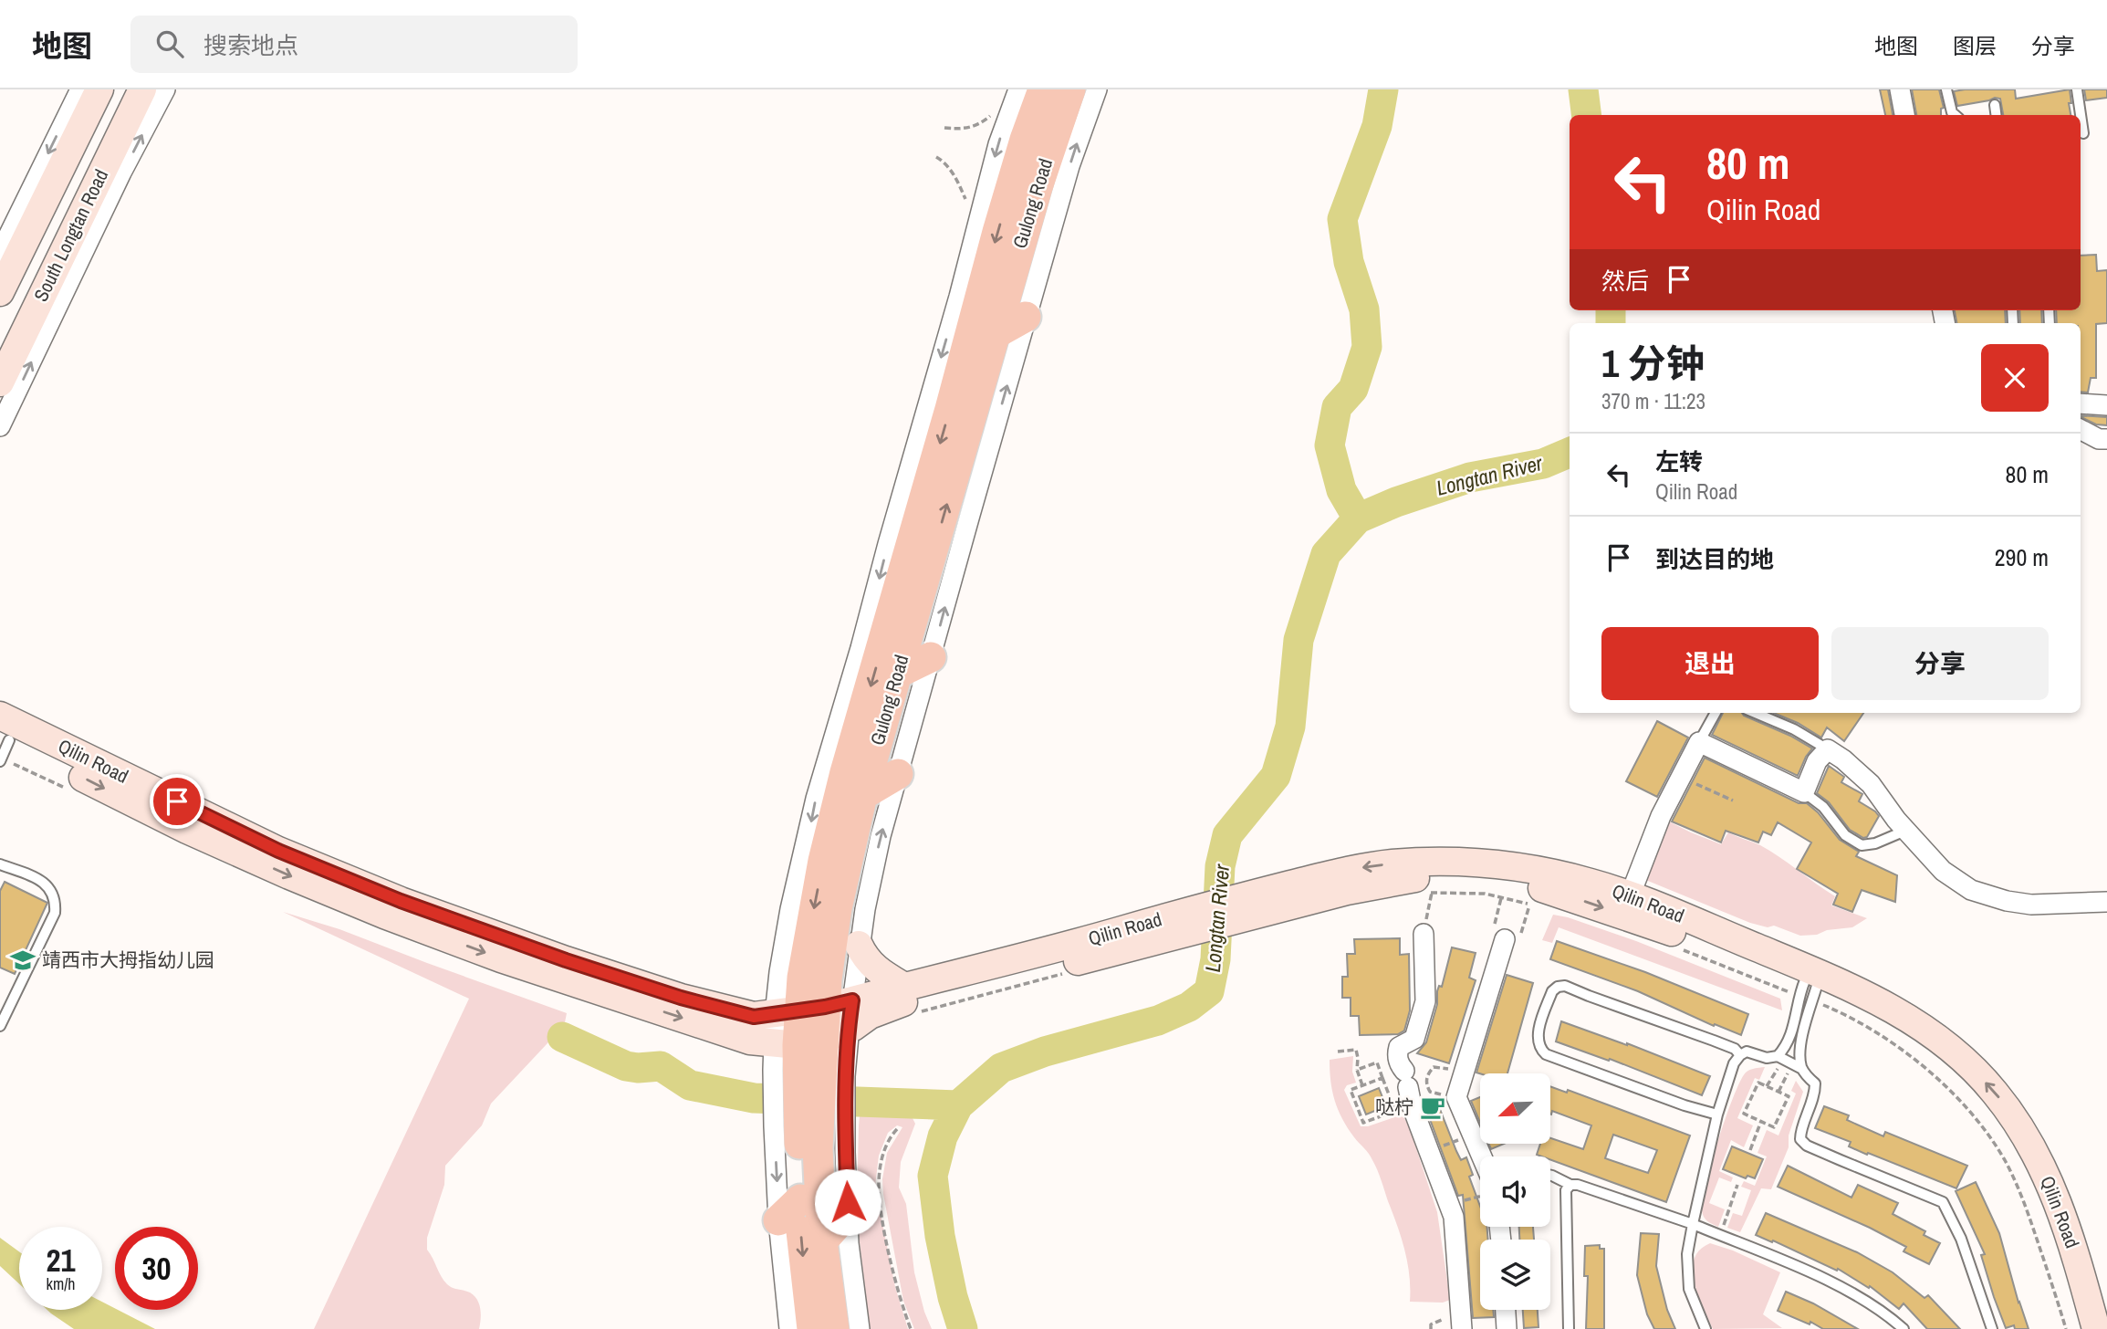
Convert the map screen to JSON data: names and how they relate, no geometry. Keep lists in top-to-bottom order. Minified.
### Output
{"streets":{"main road":["Gulong Road","South Longtan Road","Qilin Road"]},"crossings":[["Gulong Road","Qilin Road"]],"water":["Longtan River"],"places":{"school or university":["靖西市大拇指幼儿园"],"cafe":["哒柠"]},"north":"bottom left","page":{"header":"地图","search":"搜索地点","nav":["地图","图层","分享"],"turn":["80 m","Qilin Road"],"then":"然后","heading":["1 分钟","370 m · 11:23"],"list":[{"name":"左转","note":"Qilin Road","value":"80 m"},{"name":"到达目的地","value":"290 m"}],"buttons":["退出","分享"],"speed":"21 km/h","limit":"30"}}
